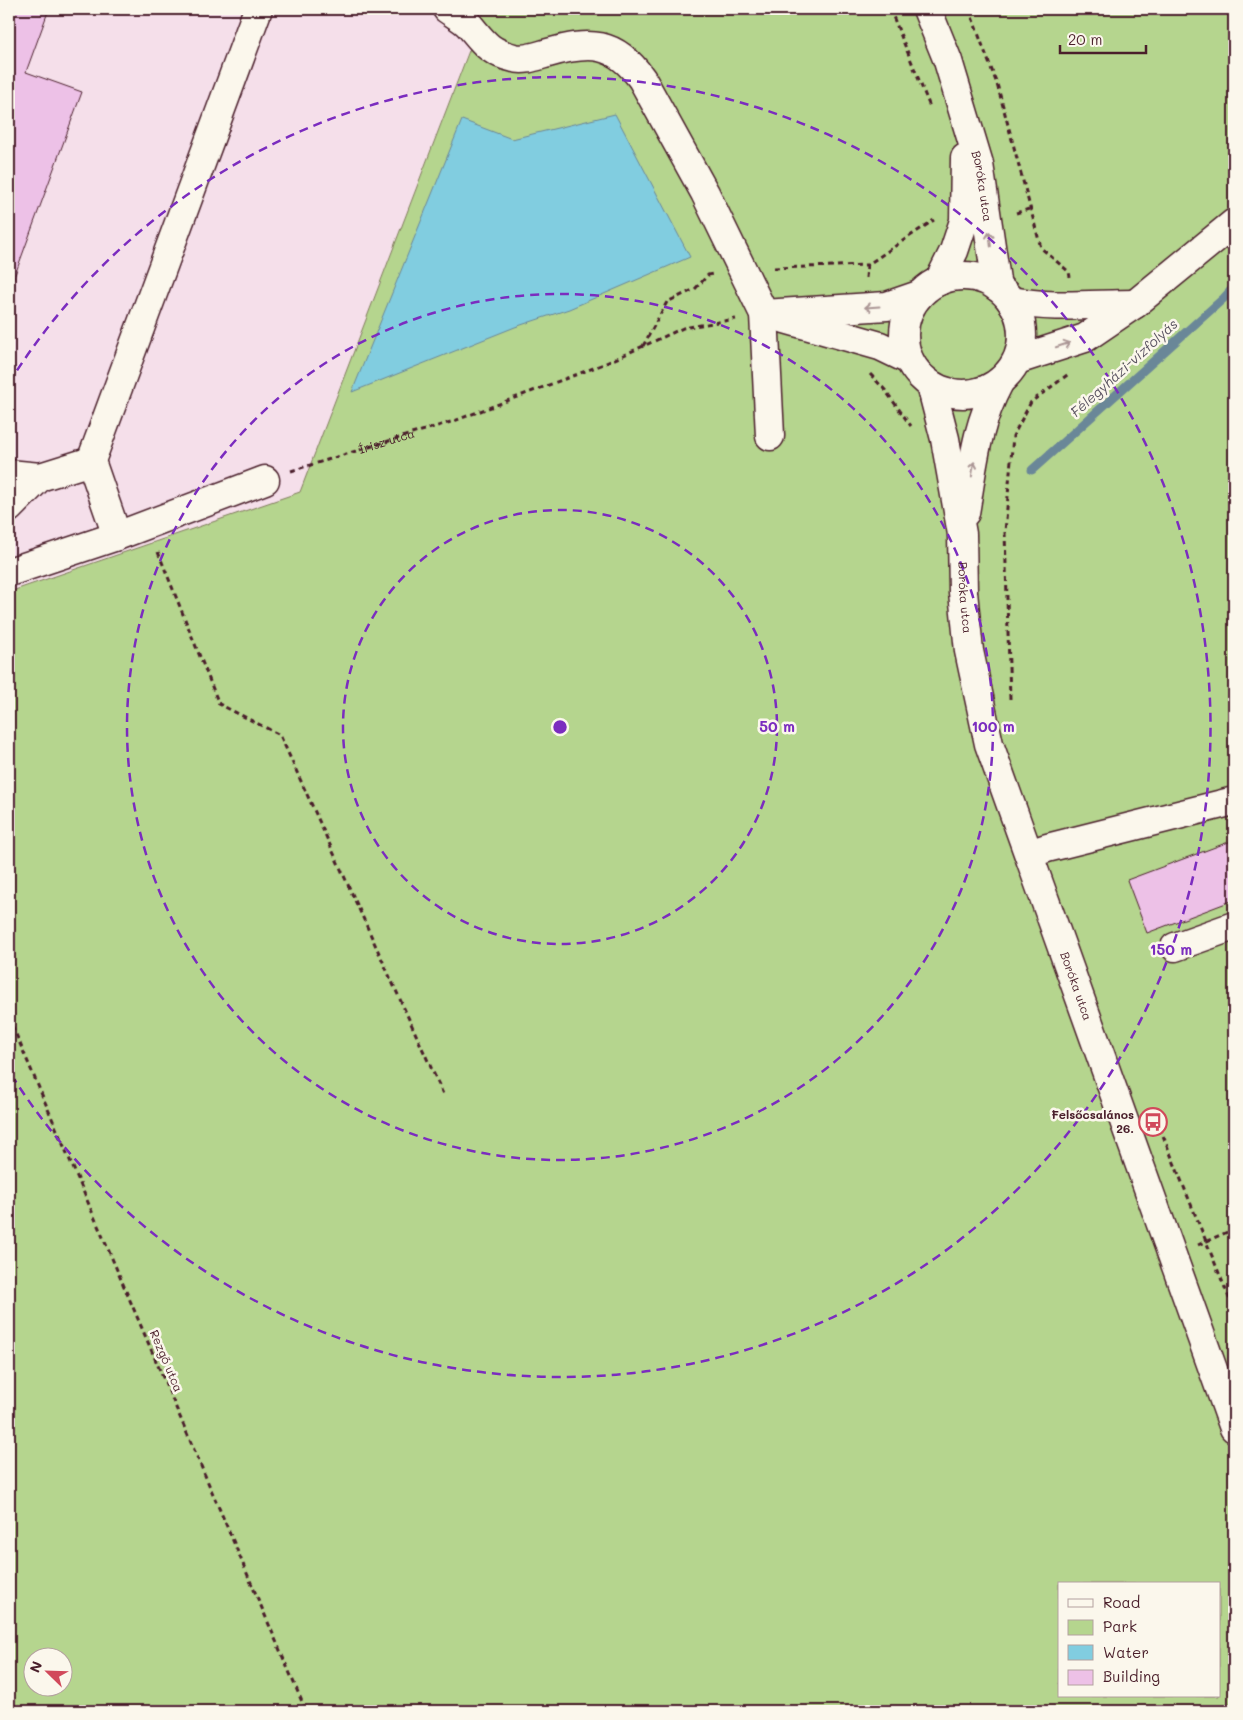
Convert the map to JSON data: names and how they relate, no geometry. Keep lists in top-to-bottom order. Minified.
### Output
{"streets":{"street":["Boróka utca"],"path":["Írisz utca","Rezgő utca"]},"water":["Félegyházi-vízfolyás"],"places":{"bus stop":["Felsőcsalános 26."]},"legend":["Road","Park","Water","Building"],"scale_bar":"20 m","north":"top left","rings":["50 m","100 m","150 m"]}
